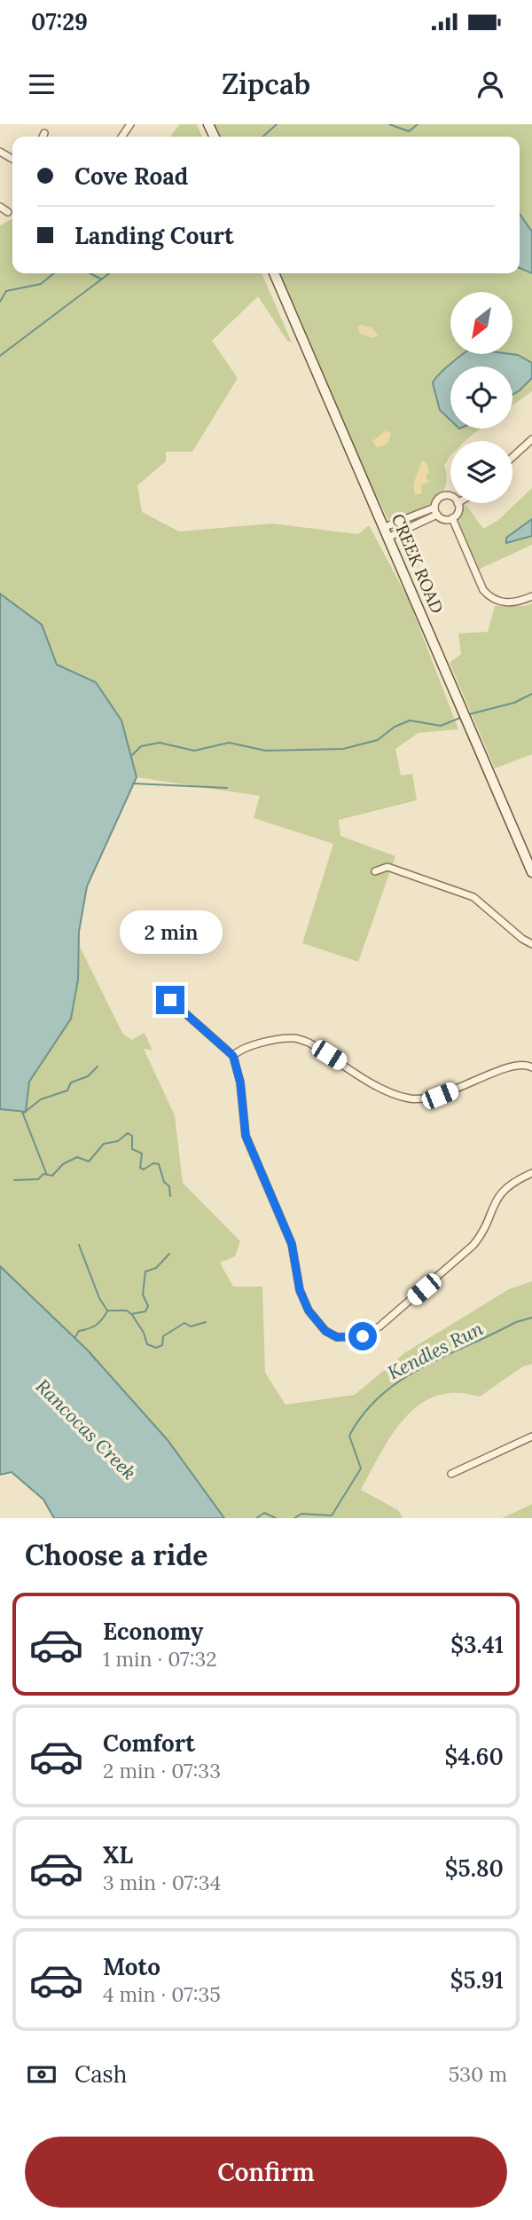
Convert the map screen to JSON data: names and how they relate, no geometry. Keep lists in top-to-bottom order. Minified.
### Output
{"streets":{"main road":["CREEK ROAD"]},"water":["Kendles Run","Rancocas Creek"],"north":"bottom left","page":{"status":"07:29","header":"Zipcab","banner":["Cove Road","Landing Court"],"bubble":"2 min","heading":"Choose a ride","list":[{"name":"Economy","note":"1 min · 07:32","value":"$3.41"},{"name":"Comfort","note":"2 min · 07:33","value":"$4.60"},{"name":"XL","note":"3 min · 07:34","value":"$5.80"},{"name":"Moto","note":"4 min · 07:35","value":"$5.91"}],"pay":["Cash","530 m"],"buttons":"Confirm"}}
